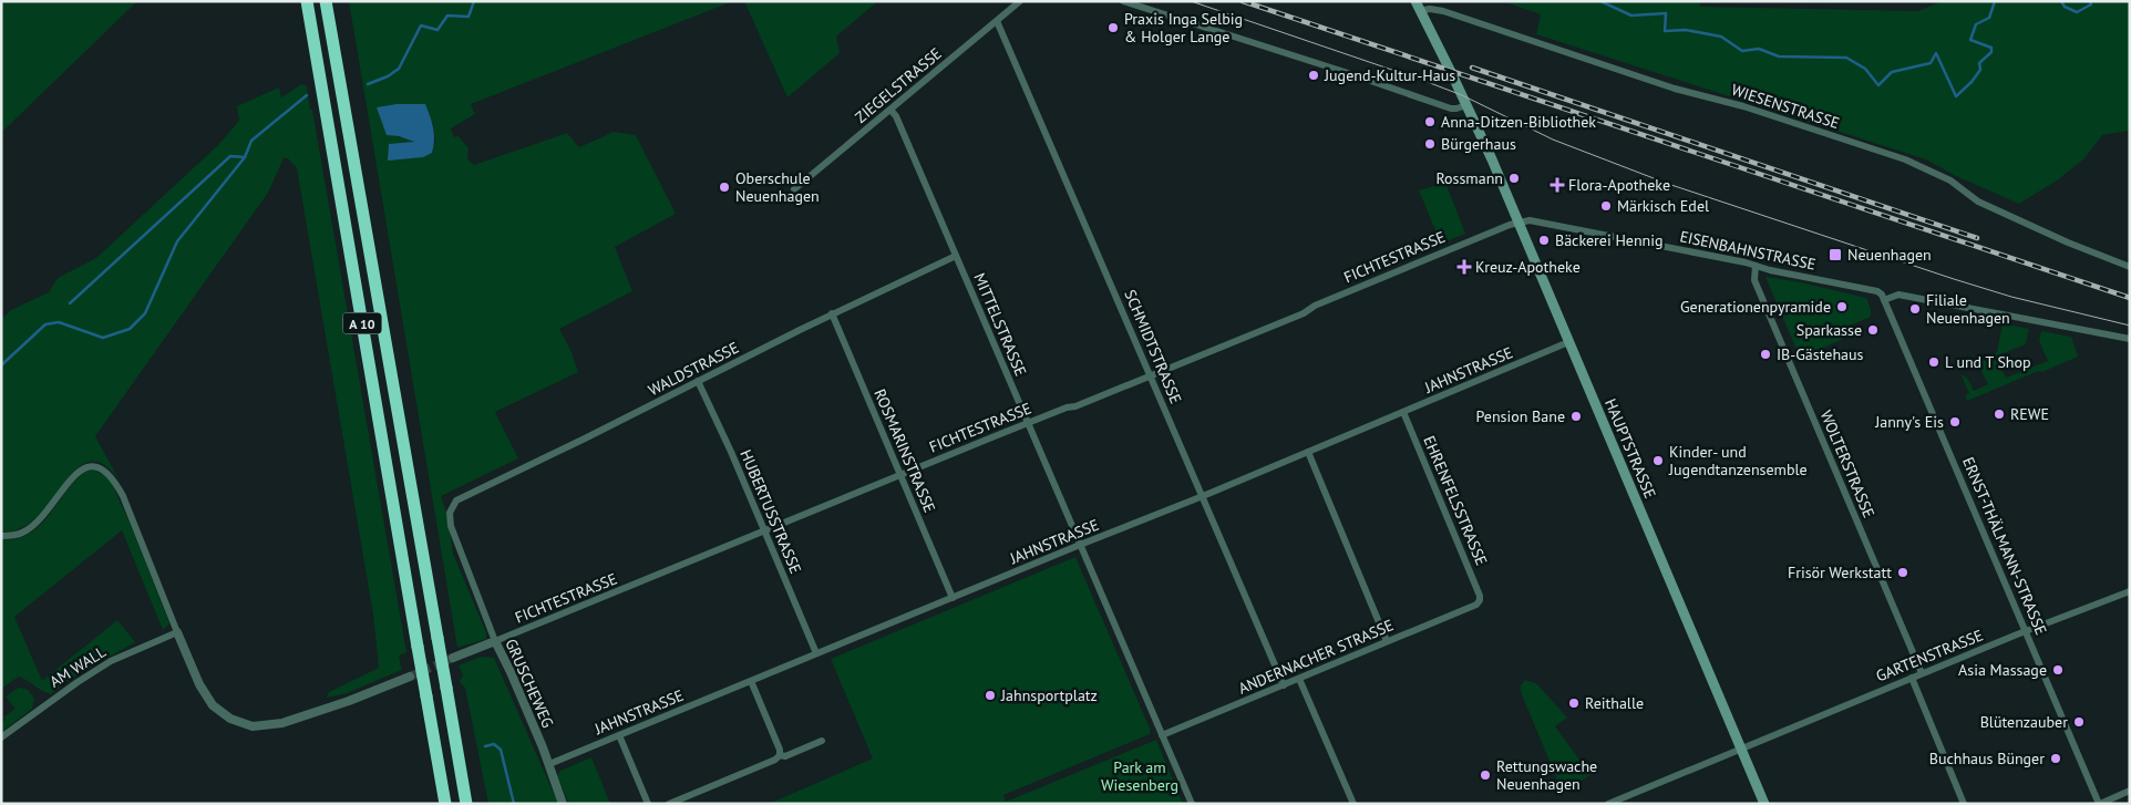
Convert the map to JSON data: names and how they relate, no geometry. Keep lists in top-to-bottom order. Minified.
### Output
{"streets":{"highway":["A 10"],"main road":["HAUPTSTRASSE"],"street":["ZIEGELSTRASSE","WIESENSTRASSE","EISENBAHNSTRASSE","FICHTESTRASSE","MITTELSTRASSE","SCHMIDTSTRASSE","WALDSTRASSE","JAHNSTRASSE","ROSMARINSTRASSE","WOLTERSTRASSE","EHRENFELSSTRASSE","HUBERTUSSTRASSE","ERNST-THÄLMANN-STRASSE","GARTENSTRASSE","ANDERNACHER STRASSE","AM WALL","GRUSCHEWEG"]},"crossings":[["ZIEGELSTRASSE","MITTELSTRASSE"],["ZIEGELSTRASSE","SCHMIDTSTRASSE"],["WIESENSTRASSE","HAUPTSTRASSE"],["EISENBAHNSTRASSE","FICHTESTRASSE"],["EISENBAHNSTRASSE","HAUPTSTRASSE"],["EISENBAHNSTRASSE","WOLTERSTRASSE"],["EISENBAHNSTRASSE","ERNST-THÄLMANN-STRASSE"],["FICHTESTRASSE","MITTELSTRASSE"],["FICHTESTRASSE","SCHMIDTSTRASSE"],["FICHTESTRASSE","HAUPTSTRASSE"],["FICHTESTRASSE","ROSMARINSTRASSE"],["FICHTESTRASSE","HUBERTUSSTRASSE"],["FICHTESTRASSE","GRUSCHEWEG"],["MITTELSTRASSE","WALDSTRASSE"],["MITTELSTRASSE","JAHNSTRASSE"],["MITTELSTRASSE","ANDERNACHER STRASSE"],["SCHMIDTSTRASSE","JAHNSTRASSE"],["SCHMIDTSTRASSE","ANDERNACHER STRASSE"],["WALDSTRASSE","ROSMARINSTRASSE"],["WALDSTRASSE","HUBERTUSSTRASSE"],["WALDSTRASSE","GRUSCHEWEG"],["JAHNSTRASSE","HAUPTSTRASSE"],["JAHNSTRASSE","ROSMARINSTRASSE"],["JAHNSTRASSE","EHRENFELSSTRASSE"],["JAHNSTRASSE","HUBERTUSSTRASSE"],["JAHNSTRASSE","GRUSCHEWEG"],["HAUPTSTRASSE","GARTENSTRASSE"],["WOLTERSTRASSE","GARTENSTRASSE"],["EHRENFELSSTRASSE","ANDERNACHER STRASSE"],["ERNST-THÄLMANN-STRASSE","GARTENSTRASSE"]],"parks":["Park am Wiesenberg"],"places":{"other":["Praxis Inga Selbig & Holger Lange","Jugend-Kultur-Haus","Anna-Ditzen-Bibliothek","Bürgerhaus","Rossmann","Oberschule Neuenhagen","Märkisch Edel","Bäckerei Hennig","Generationenpyramide","Filiale Neuenhagen","Sparkasse","IB-Gästehaus","L und T Shop","REWE","Pension Bane","Janny's Eis","Kinder- und Jugendtanzensemble","Frisör Werkstatt","Asia Massage","Jahnsportplatz","Reithalle","Blütenzauber","Buchhaus Bünger","Rettungswache Neuenhagen"],"health":["Flora-Apotheke","Kreuz-Apotheke"],"transit":["Neuenhagen"]}}
